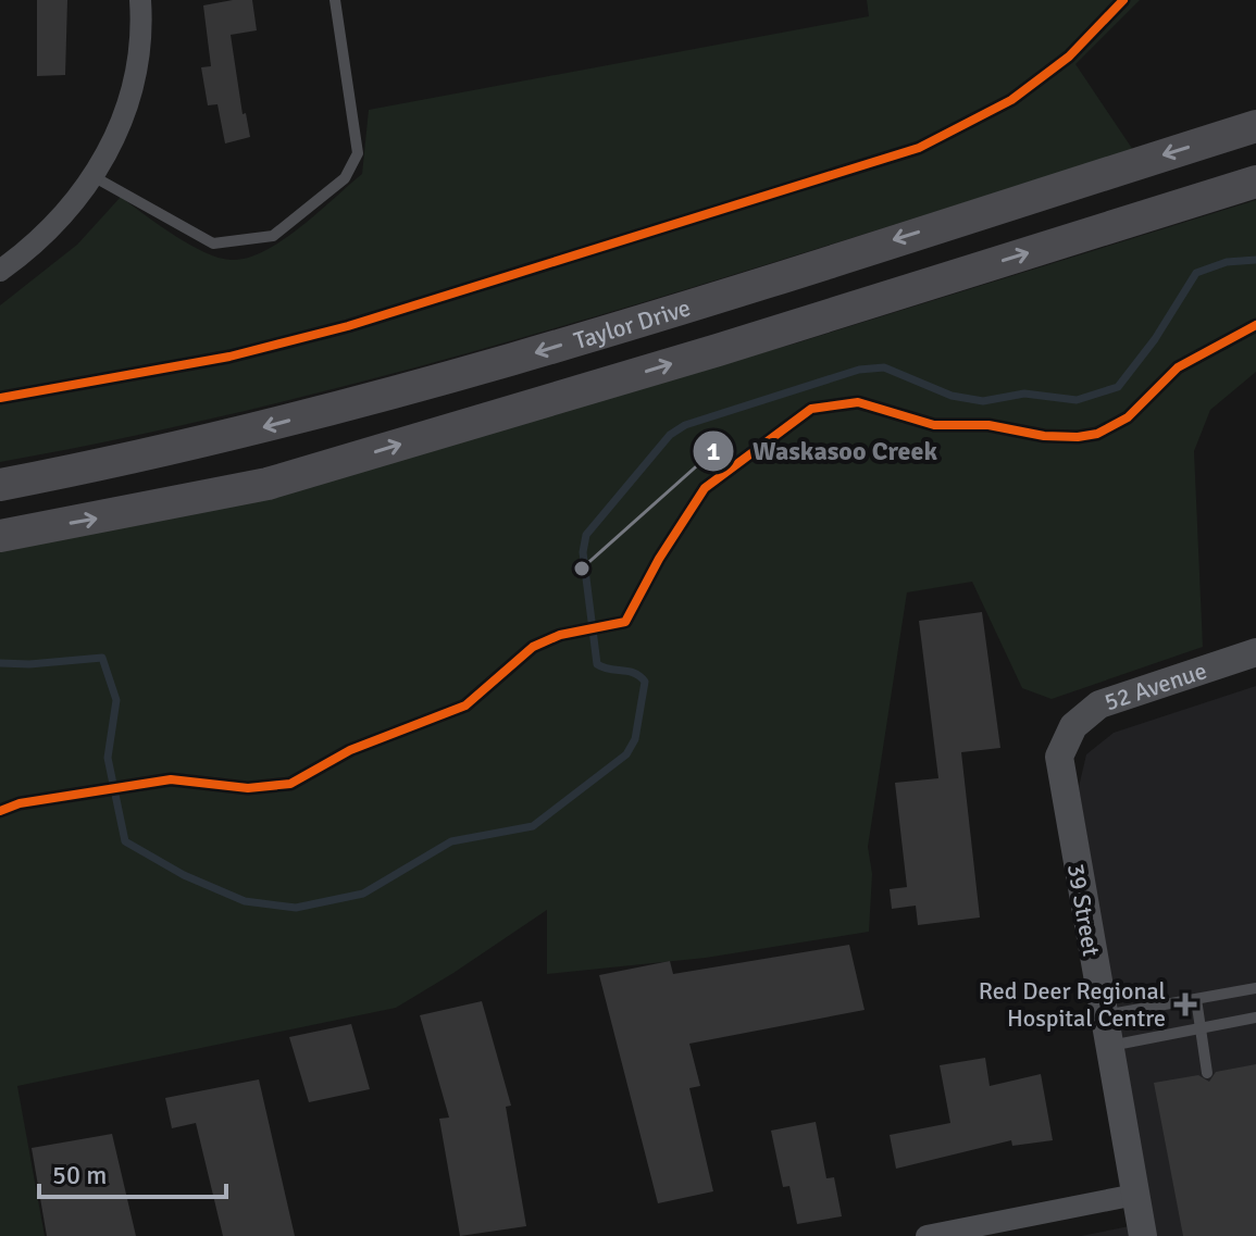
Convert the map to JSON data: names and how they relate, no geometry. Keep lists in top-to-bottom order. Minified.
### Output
{"streets":{"main road":["Taylor Drive"],"street":["52 Avenue","39 Street"]},"crossings":[["52 Avenue","39 Street"]],"places":{"other":["Waskasoo Creek"],"health":["Red Deer Regional Hospital Centre"]},"scale_bar":"50 m"}
